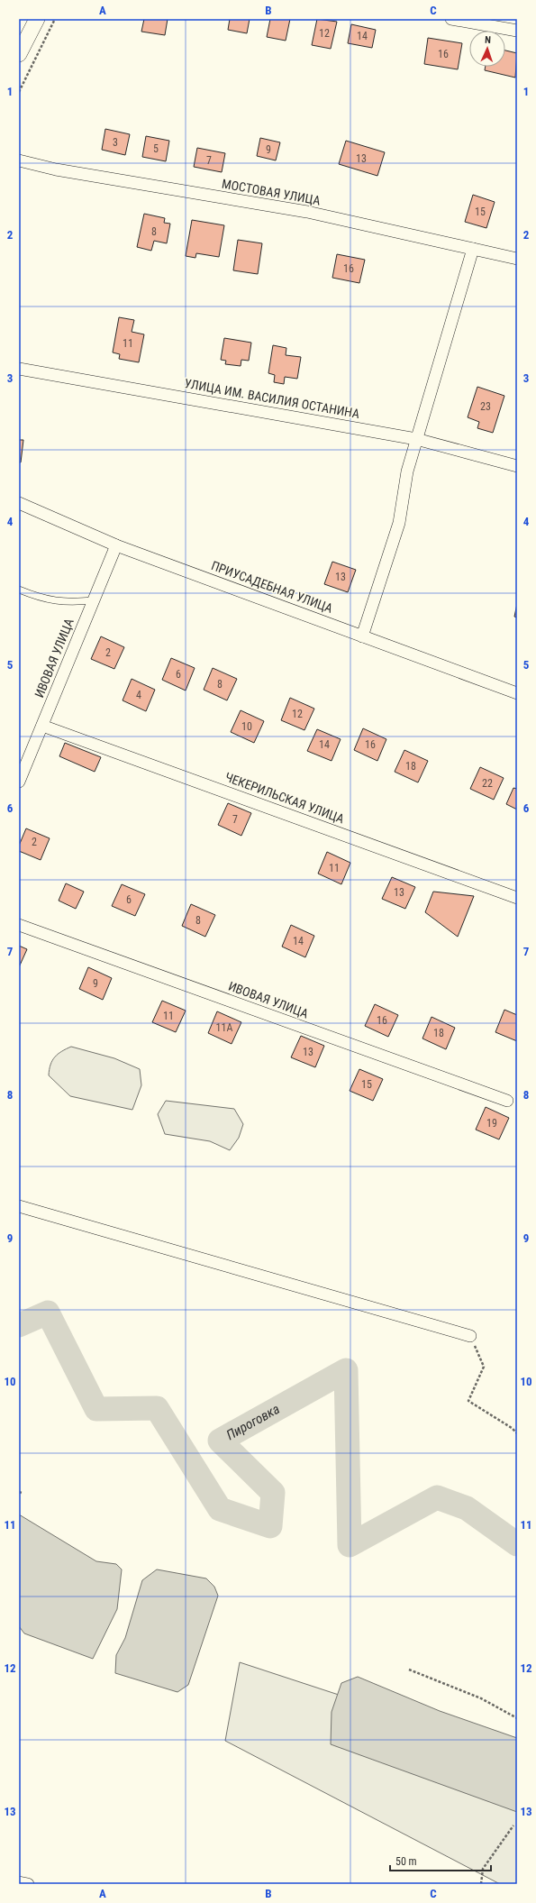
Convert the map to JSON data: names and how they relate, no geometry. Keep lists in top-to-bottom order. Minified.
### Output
{"streets":{"street":["МОСТОВАЯ УЛИЦА","УЛИЦА ИМ. ВАСИЛИЯ ОСТАНИНА","ПРИУСАДЕБНАЯ УЛИЦА","ИВОВАЯ УЛИЦА","ЧЕКЕРИЛЬСКАЯ УЛИЦА"]},"crossings":[["ПРИУСАДЕБНАЯ УЛИЦА","ИВОВАЯ УЛИЦА"],["ИВОВАЯ УЛИЦА","ЧЕКЕРИЛЬСКАЯ УЛИЦА"]],"water":["Пироговка"],"house_numbers":["12","14","16","3","5","9","13","7","15","8","16","11","23","13","2","6","8","4","12","10","14","16","18","22","7","2","11","13","6","8","14","9","11","16","11А","18","13","15","19"],"scale_bar":"50 m","north":"top","grid":{"columns":["A","B","C"],"rows":["1","2","3","4","5","6","7","8","9","10","11","12","13"]}}
